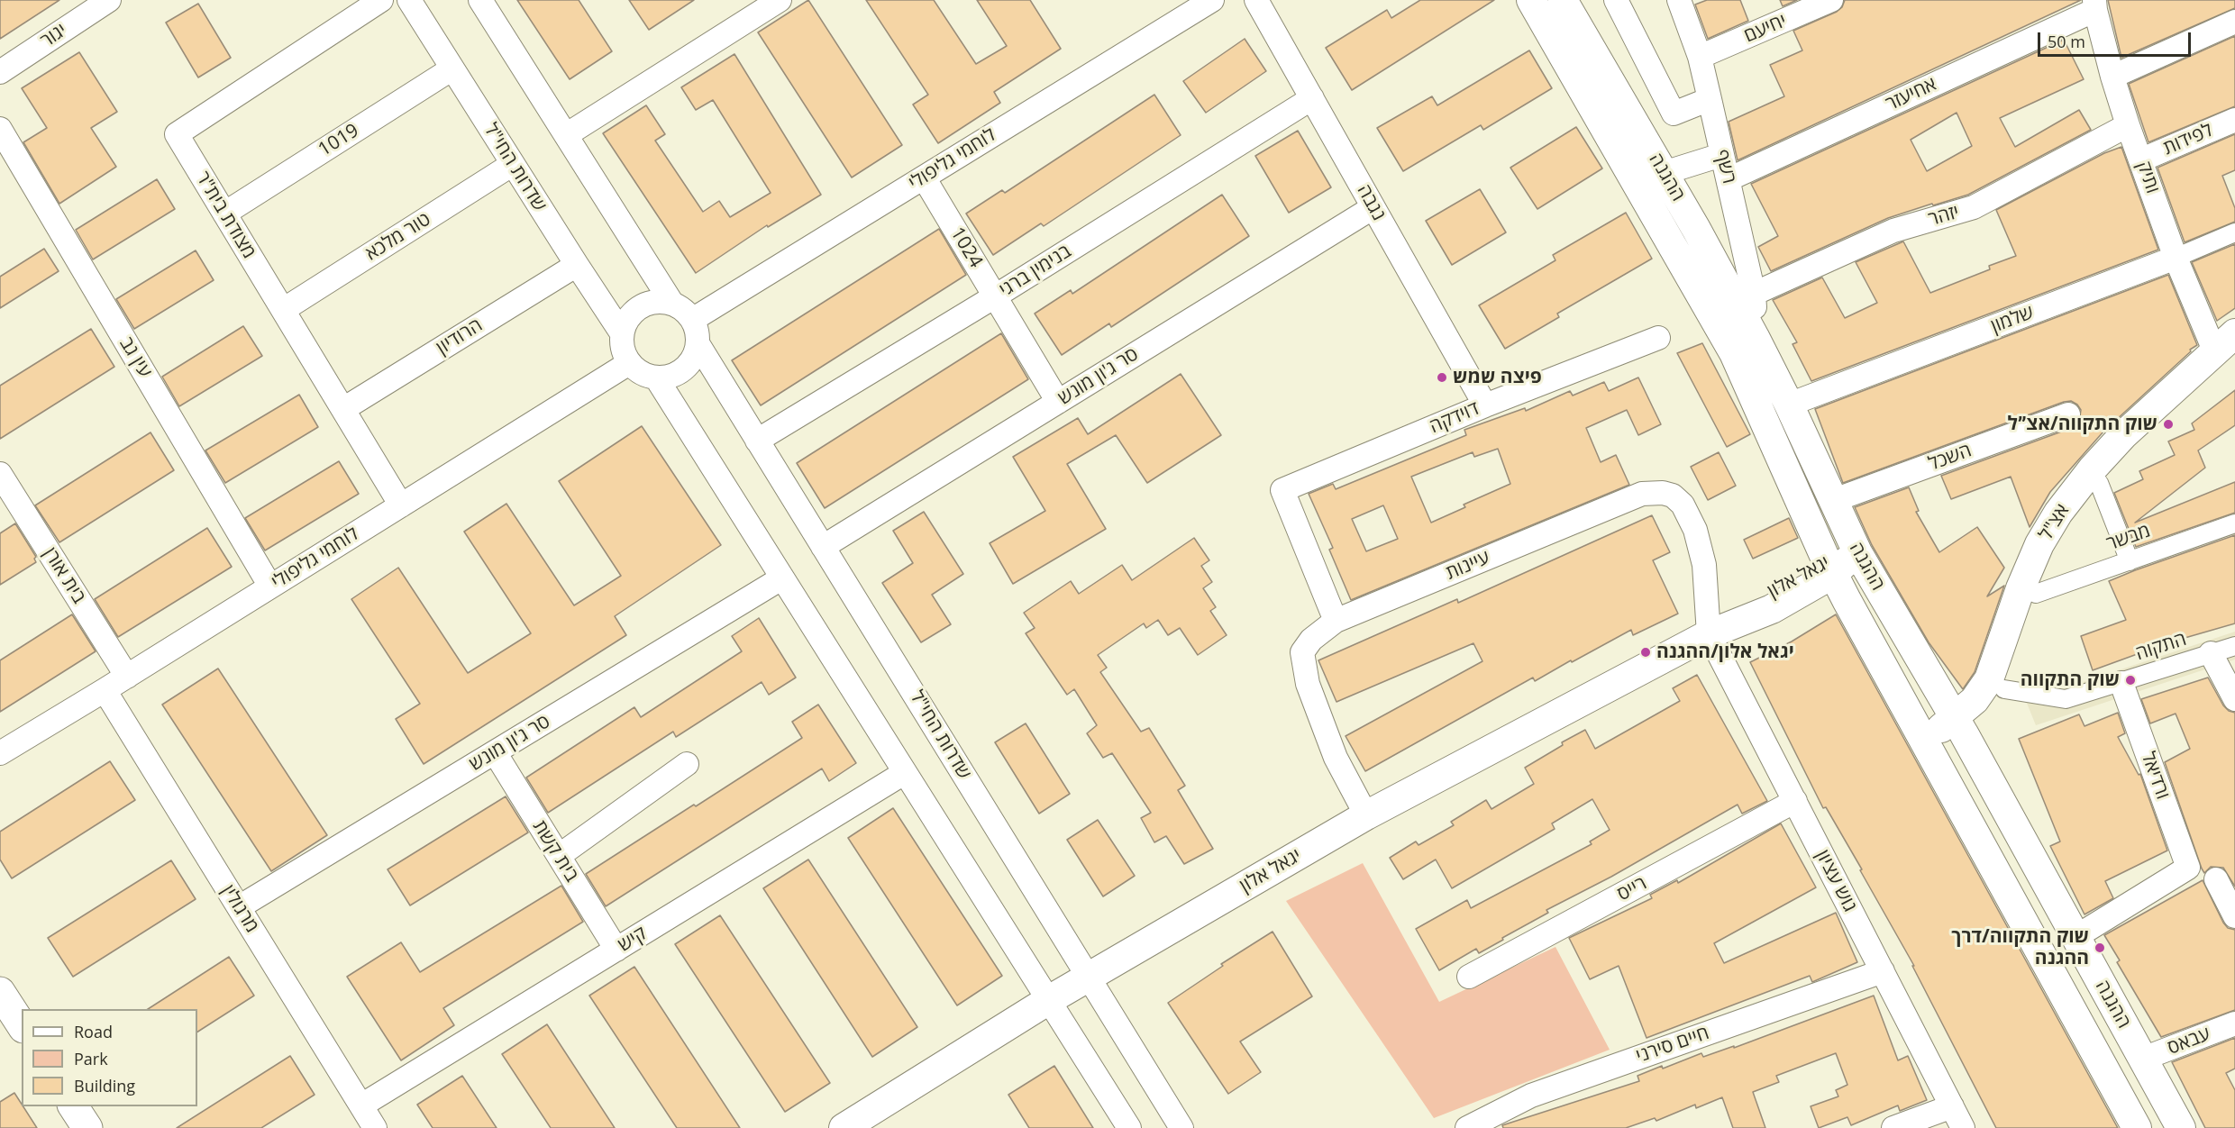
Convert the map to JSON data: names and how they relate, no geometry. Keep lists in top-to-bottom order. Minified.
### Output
{"streets":{"street":["יחיעם","יגור","אחיעזר","לפידות","1019","לוחמי גליפולי","רשף","שדרות החי\"ל","ההגנה","ותיק","נגבה","מצודת בית\"ר","יזהר","טור מלכא","1024","בנימין ברגי","שלמון","הרודיון","עין גב","סר ג'ון מונש","דוידקה","השכל","אצ\"ל","מבשר","עיינות","בית אורן","יגאל אלון","התקוה","ורדיאל","בית קשת","גוש עציון","רייס","מרגולין","קיש","עבאס","חיים סירני"]},"crossings":[["יחיעם","רשף"],["אחיעזר","רשף"],["אחיעזר","ותיק"],["לפידות","ותיק"],["1019","שדרות החי\"ל"],["1019","מצודת בית\"ר"],["לוחמי גליפולי","שדרות החי\"ל"],["לוחמי גליפולי","מצודת בית\"ר"],["לוחמי גליפולי","1024"],["לוחמי גליפולי","עין גב"],["לוחמי גליפולי","בית אורן"],["לוחמי גליפולי","מרגולין"],["רשף","ההגנה"],["רשף","יזהר"],["שדרות החי\"ל","טור מלכא"],["שדרות החי\"ל","בנימין ברגי"],["שדרות החי\"ל","הרודיון"],["שדרות החי\"ל","סר ג'ון מונש"],["שדרות החי\"ל","יגאל אלון"],["ההגנה","שלמון"],["ההגנה","השכל"],["ההגנה","אצ\"ל"],["ההגנה","יגאל אלון"],["ההגנה","ורדיאל"],["ההגנה","עבאס"],["ותיק","יזהר"],["ותיק","שלמון"],["ותיק","אצ\"ל"],["נגבה","בנימין ברגי"],["נגבה","סר ג'ון מונש"],["נגבה","דוידקה"],["מצודת בית\"ר","טור מלכא"],["מצודת בית\"ר","הרודיון"],["1024","בנימין ברגי"],["1024","סר ג'ון מונש"],["סר ג'ון מונש","בית קשת"],["סר ג'ון מונש","מרגולין"],["דוידקה","עיינות"],["עיינות","יגאל אלון"],["עיינות","גוש עציון"],["יגאל אלון","גוש עציון"],["התקוה","ורדיאל"],["בית קשת","קיש"],["גוש עציון","רייס"],["גוש עציון","חיים סירני"],["מרגולין","קיש"]],"places":["פיצה שמש","שוק התקווה/אצ״ל","יגאל אלון/ההגנה","שוק התקווה","שוק התקווה/דרך ההגנה"],"legend":["Road","Park","Building"],"scale_bar":"50 m"}
